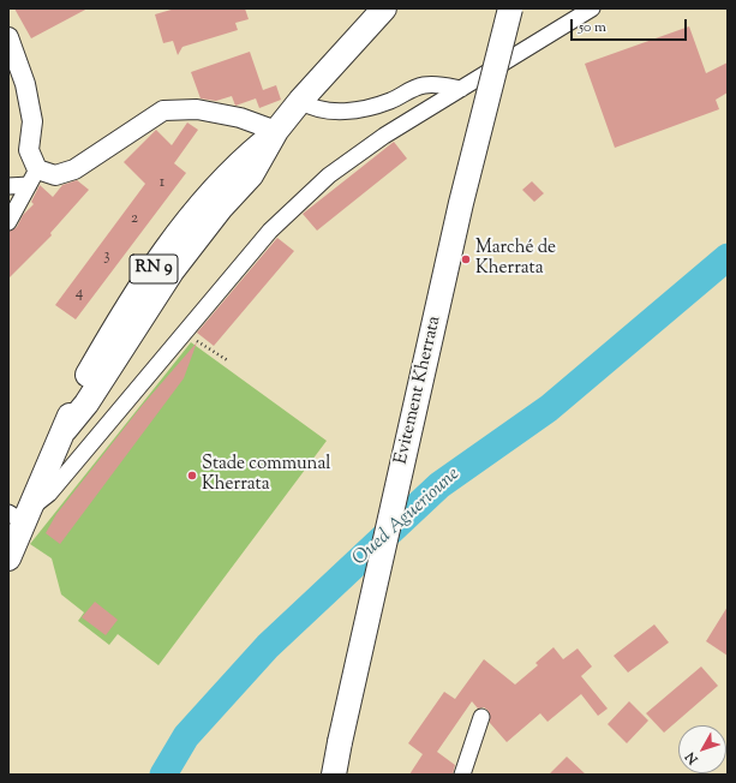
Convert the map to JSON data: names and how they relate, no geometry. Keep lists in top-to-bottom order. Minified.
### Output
{"streets":{"main road":["RN 9","Evitement Kherrata"]},"water":["Oued Aguerioune"],"places":["Marché de Kherrata","Stade communal Kherrata"],"house_numbers":["1","2","3","4"],"scale_bar":"50 m","north":"bottom left"}
